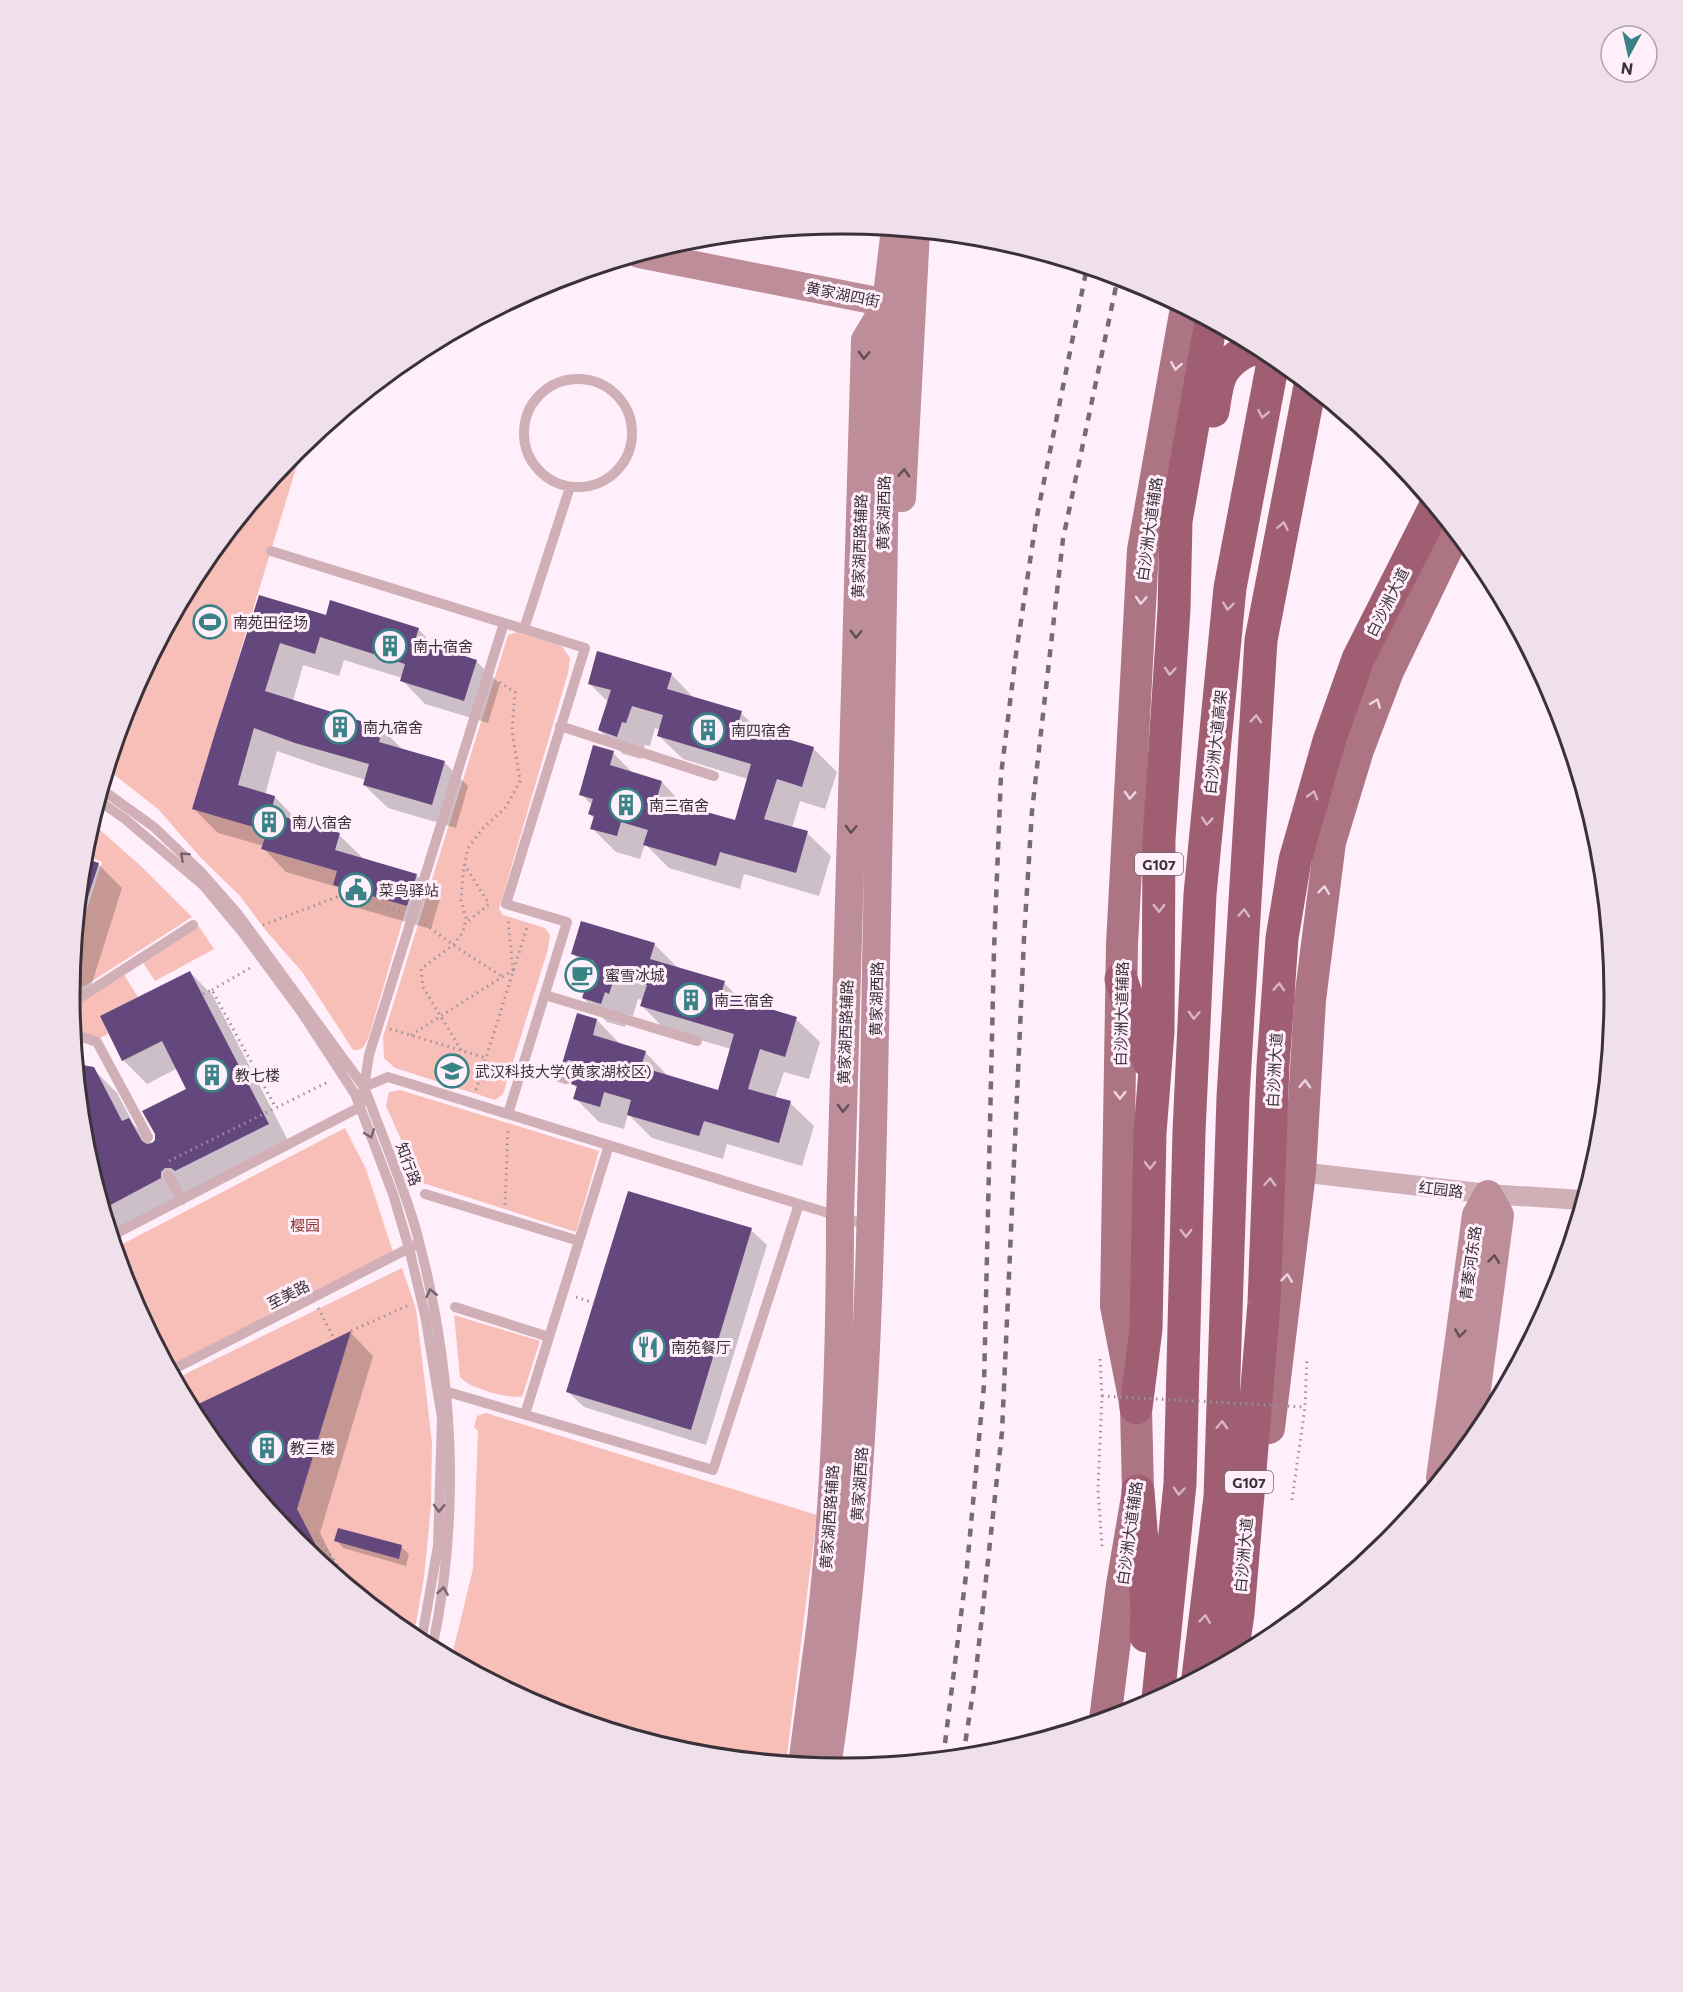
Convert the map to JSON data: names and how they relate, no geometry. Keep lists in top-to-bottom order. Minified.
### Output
{"streets":{"highway":["白沙洲大道","白沙洲大道高架","G107"],"main road":["黄家湖四街","黄家湖西路","白沙洲大道辅路","黄家湖西路辅路","青菱河东路"],"street":["红园路"],"lane":["知行路","至美路"]},"crossings":[["黄家湖四街","黄家湖西路"],["黄家湖四街","黄家湖西路辅路"],["黄家湖西路","黄家湖西路辅路"],["白沙洲大道辅路","G107"],["知行路","至美路"],["红园路","青菱河东路"]],"one_way":["黄家湖西路辅路"],"parks":["樱园"],"places":{"sports":["南苑田径场"],"building":["南十宿舍","南九宿舍","南四宿舍","南三宿舍","南八宿舍","南二宿舍","教七楼","教三楼"],"public building":["菜鸟驿站"],"cafe":["蜜雪冰城"],"school or university":["武汉科技大学(黄家湖校区)"],"restaurant":["南苑餐厅"]},"north":"bottom"}
